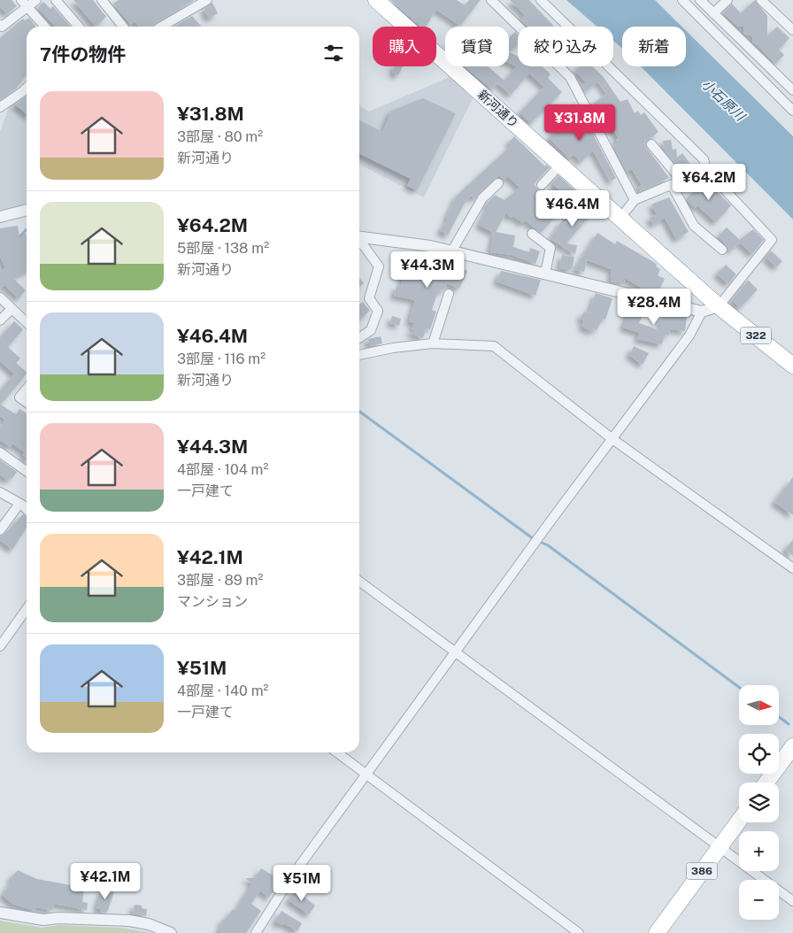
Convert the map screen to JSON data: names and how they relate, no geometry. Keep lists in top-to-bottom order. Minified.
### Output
{"streets":{"highway":["新河通り","322","386"]},"crossings":[["新河通り","322"]],"water":["小石原川"],"north":"right","page":{"chip":["購入","賃貸","絞り込み","新着"],"heading":"7件の物件","list":[{"name":"¥31.8M","note":"3部屋 · 80 m² · 新河通り"},{"name":"¥64.2M","note":"5部屋 · 138 m² · 新河通り"},{"name":"¥46.4M","note":"3部屋 · 116 m² · 新河通り"},{"name":"¥44.3M","note":"4部屋 · 104 m² · 一戸建て"},{"name":"¥42.1M","note":"3部屋 · 89 m² · マンション"},{"name":"¥51M","note":"4部屋 · 140 m² · 一戸建て"}],"price":["¥31.8M","¥64.2M","¥46.4M","¥44.3M","¥28.4M","¥42.1M","¥51M"],"map_buttons":["+","−"]}}
